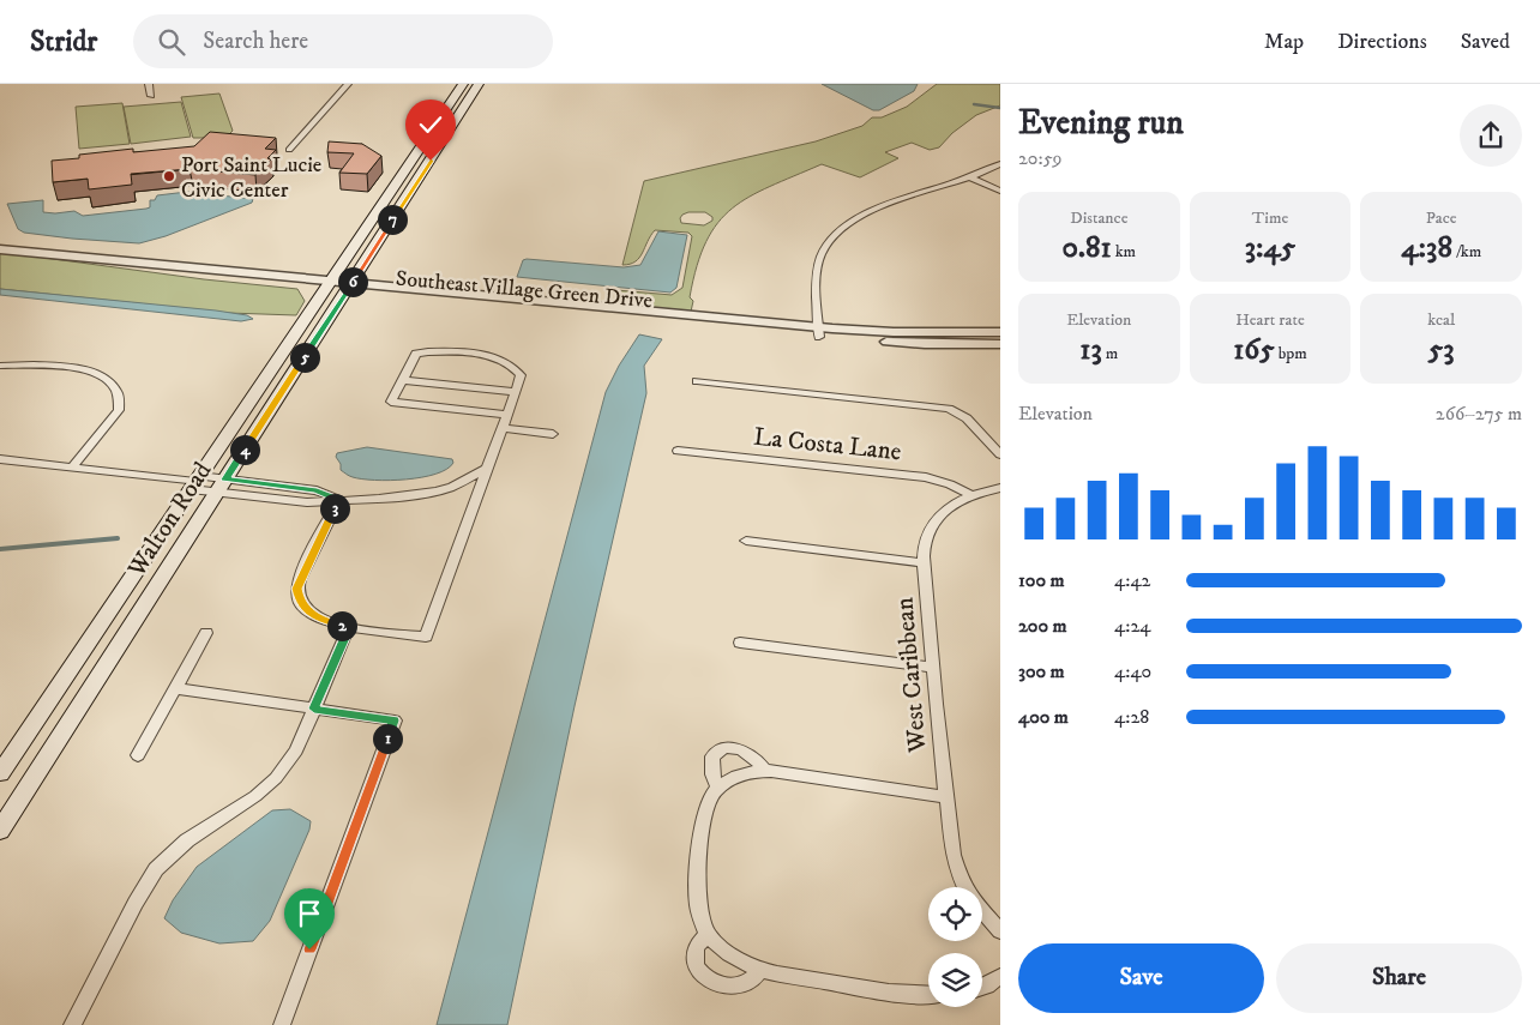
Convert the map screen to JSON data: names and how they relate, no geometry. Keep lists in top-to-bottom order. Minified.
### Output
{"streets":{"main road":["Walton Road"],"street":["Southeast Village Green Drive","La Costa Lane","West Caribbean"]},"crossings":[["Southeast Village Green Drive","Walton Road"],["La Costa Lane","West Caribbean"]],"places":["Port Saint Lucie Civic Center"],"page":{"header":"Stridr","search":"Search here","nav":["Map","Directions","Saved"],"heading":["Evening run","20:59"],"stats":[["Distance","0.81 km"],["Time","3:45"],["Pace","4:38 /km"],["Elevation","13 m"],["Heart rate","165 bpm"],["kcal","53"]],"pins":["7","6","5","4","3","2","1"],"chart":["Elevation","266–275 m"],"list":[{"name":"100 m","note":"4:42"},{"name":"200 m","note":"4:24"},{"name":"300 m","note":"4:40"},{"name":"400 m","note":"4:28"}],"buttons":["Save","Share"]}}
